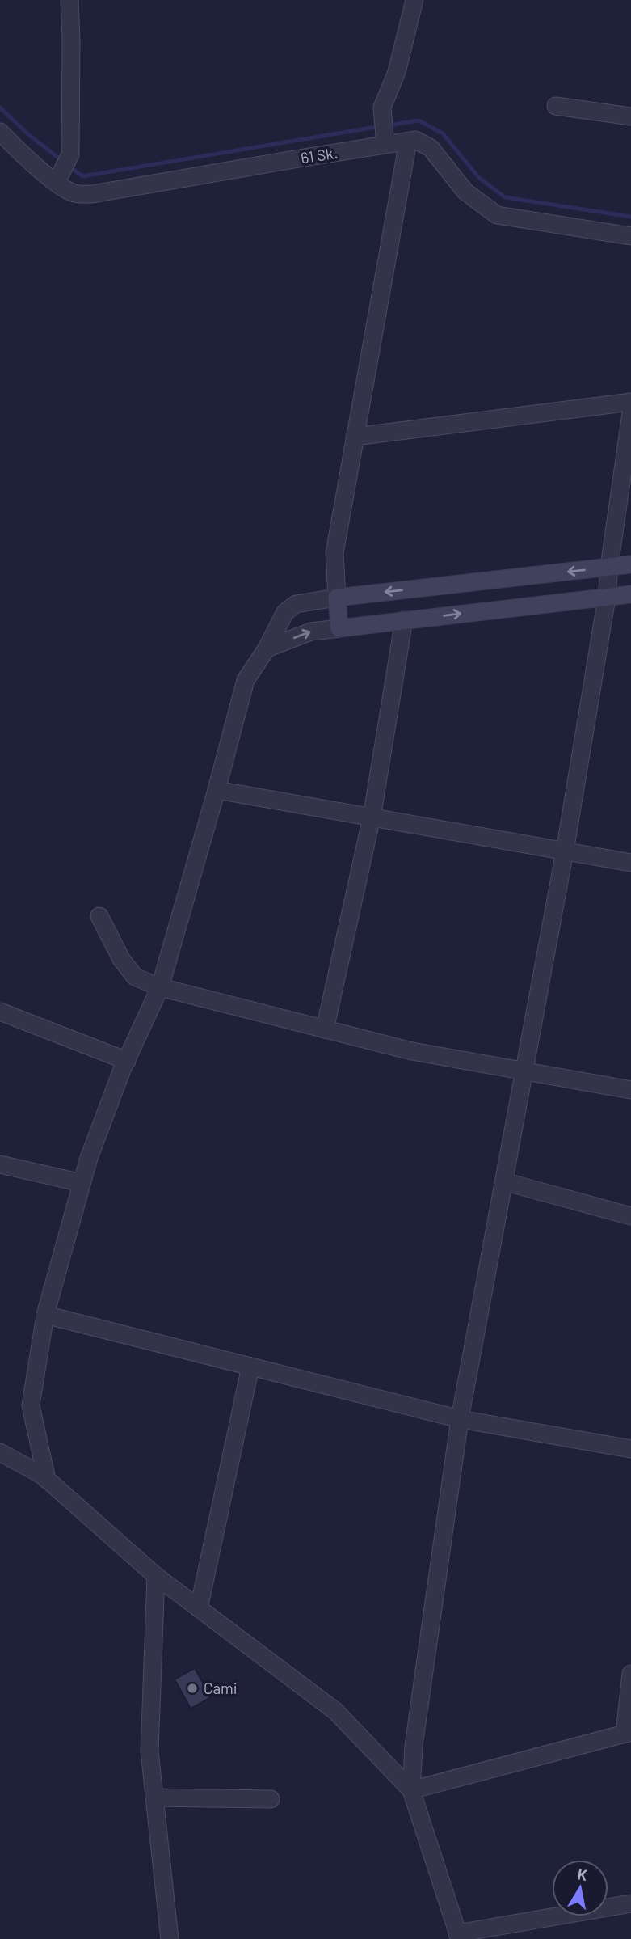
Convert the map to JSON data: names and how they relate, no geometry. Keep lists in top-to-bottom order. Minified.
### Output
{"streets":{"street":["61 Sk."]},"places":["Cami"],"north":"top"}
